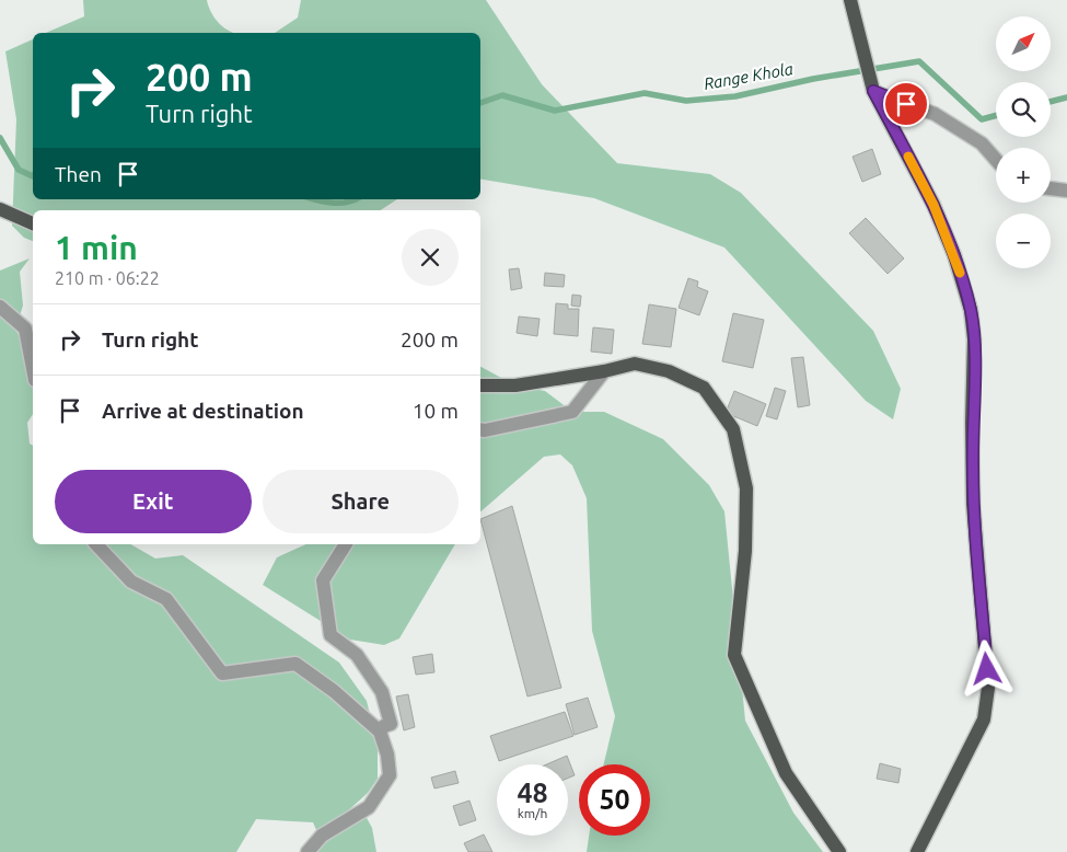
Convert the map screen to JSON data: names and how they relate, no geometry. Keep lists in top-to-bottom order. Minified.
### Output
{"water":["Range Khola"],"north":"top right","page":{"map_buttons":["+","−"],"turn":["200 m","Turn right"],"then":"Then","heading":["1 min","210 m · 06:22"],"list":[{"name":"Turn right","value":"200 m"},{"name":"Arrive at destination","value":"10 m"}],"buttons":["Exit","Share"],"speed":"48 km/h","limit":"50"}}
